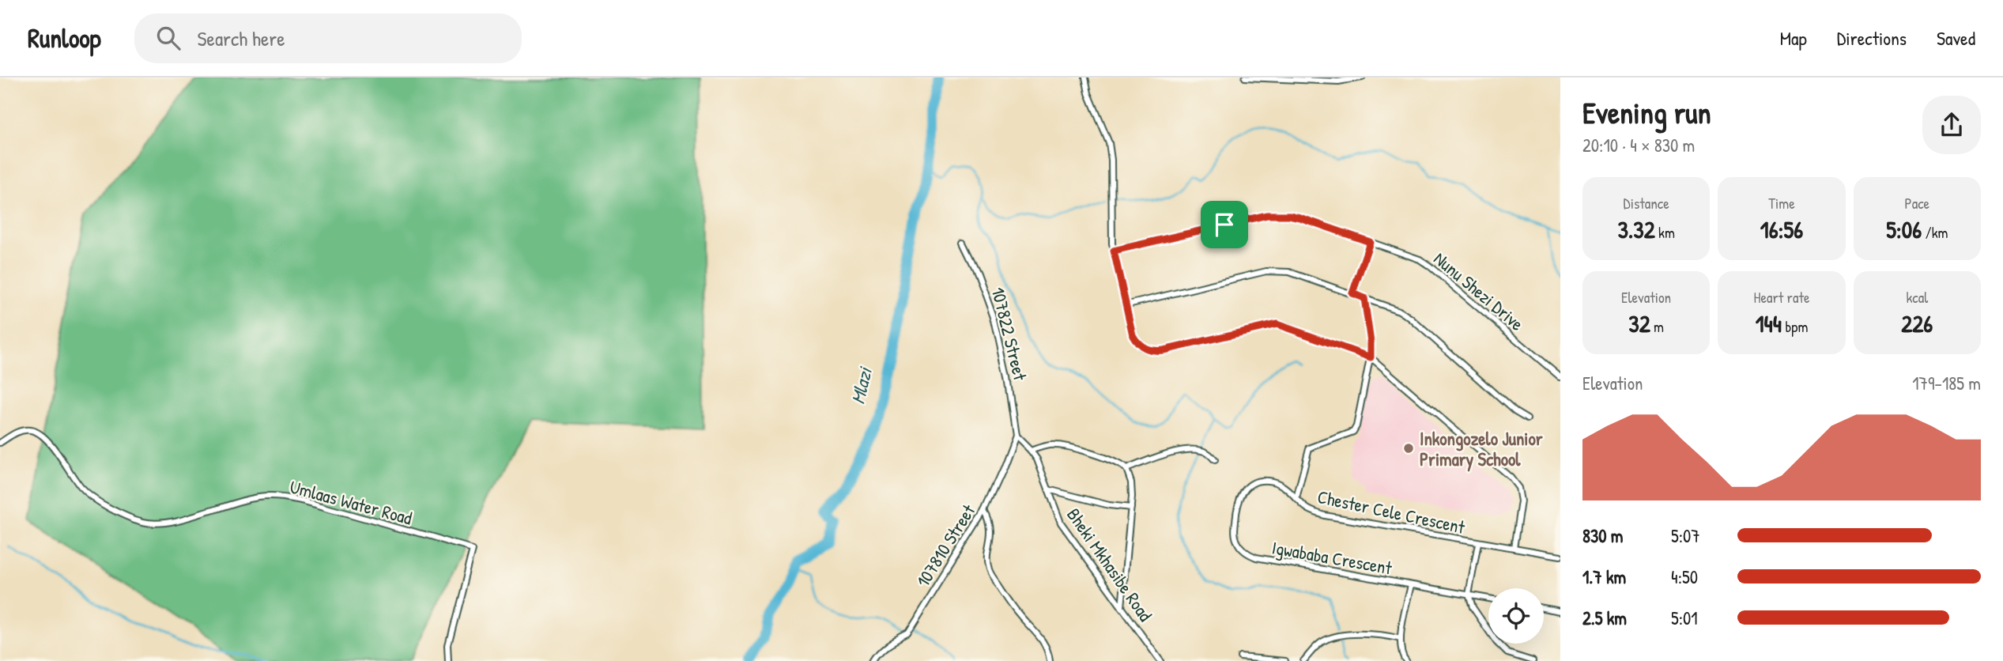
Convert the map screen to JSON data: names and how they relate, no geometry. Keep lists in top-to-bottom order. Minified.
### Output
{"streets":{"street":["Nunu Shezi Drive","107822 Street","Umlaas Water Road","Chester Cele Crescent","107810 Street","Igwababa Crescent","Bheki Mkhasibe Road"]},"crossings":[["107822 Street","107810 Street"],["107822 Street","Bheki Mkhasibe Road"],["Chester Cele Crescent","Igwababa Crescent"],["107810 Street","Bheki Mkhasibe Road"]],"water":["Mlazi"],"places":["Inkongozelo Junior Primary School"],"page":{"header":"Runloop","search":"Search here","nav":["Map","Directions","Saved"],"heading":["Evening run","20:10 · 4 × 830 m"],"stats":[["Distance","3.32 km"],["Time","16:56"],["Pace","5:06 /km"],["Elevation","32 m"],["Heart rate","144 bpm"],["kcal","226"]],"chart":["Elevation","179–185 m"],"list":[{"name":"830 m","note":"5:07"},{"name":"1.7 km","note":"4:50"},{"name":"2.5 km","note":"5:01"}]}}
